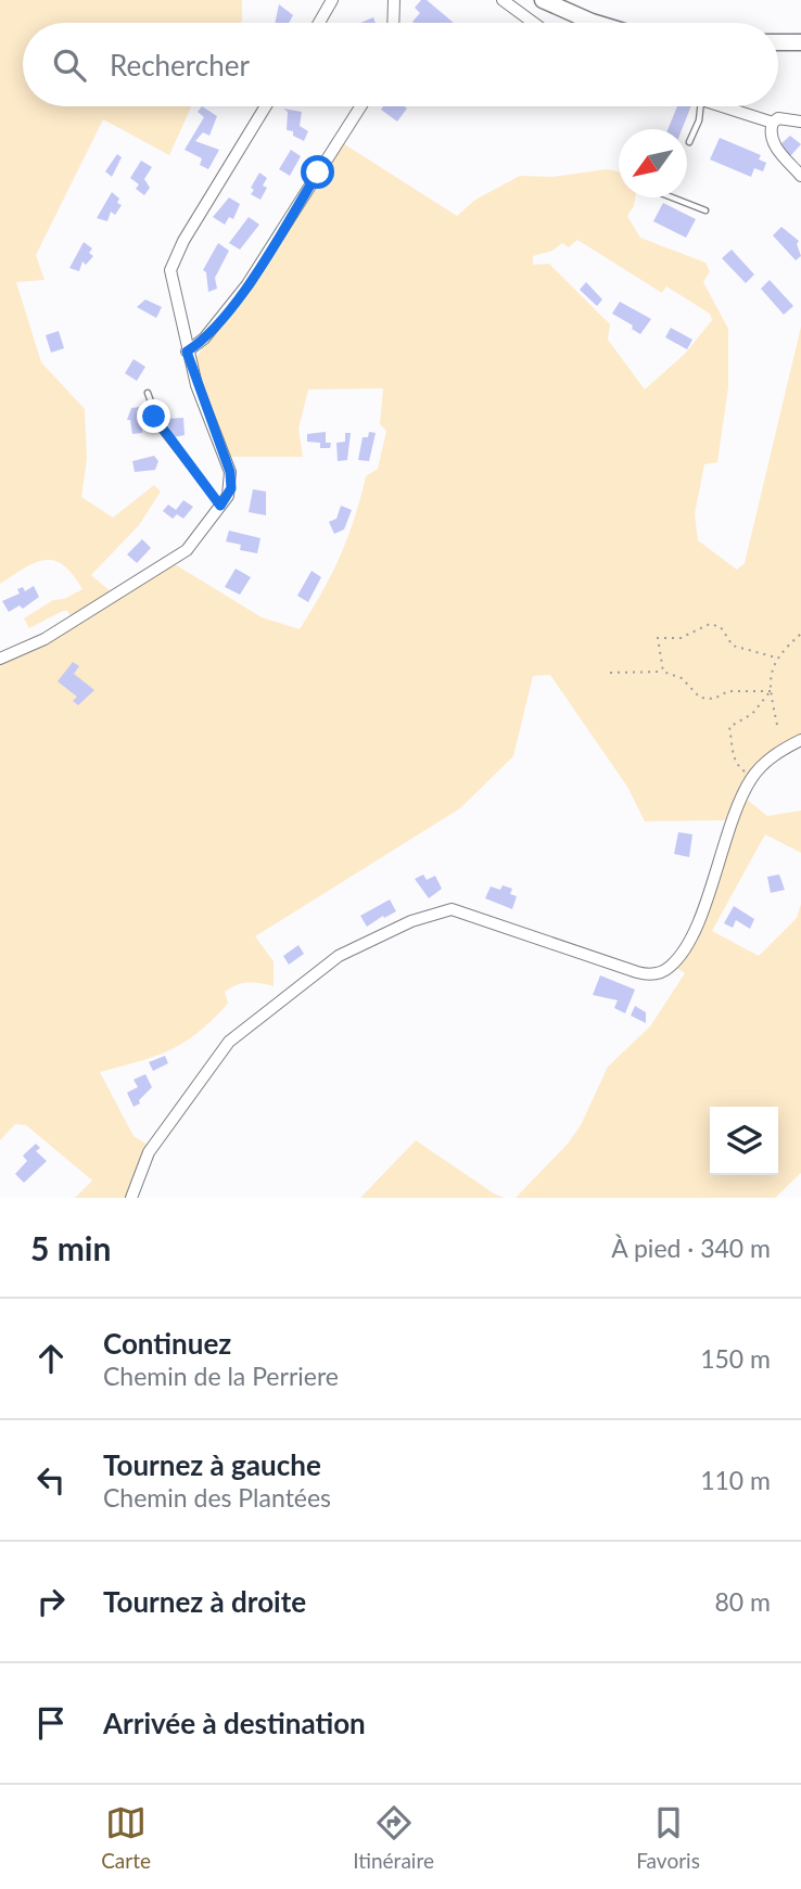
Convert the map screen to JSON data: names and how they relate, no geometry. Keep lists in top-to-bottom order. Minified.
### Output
{"north":"bottom left","page":{"search":"Rechercher","heading":["5 min","À pied · 340 m"],"list":[["Continuez","Chemin de la Perriere","150 m"],["Tournez à gauche","Chemin des Plantées","110 m"],["Tournez à droite","80 m"],"Arrivée à destination"],"nav":["Carte","Itinéraire","Favoris"]}}
